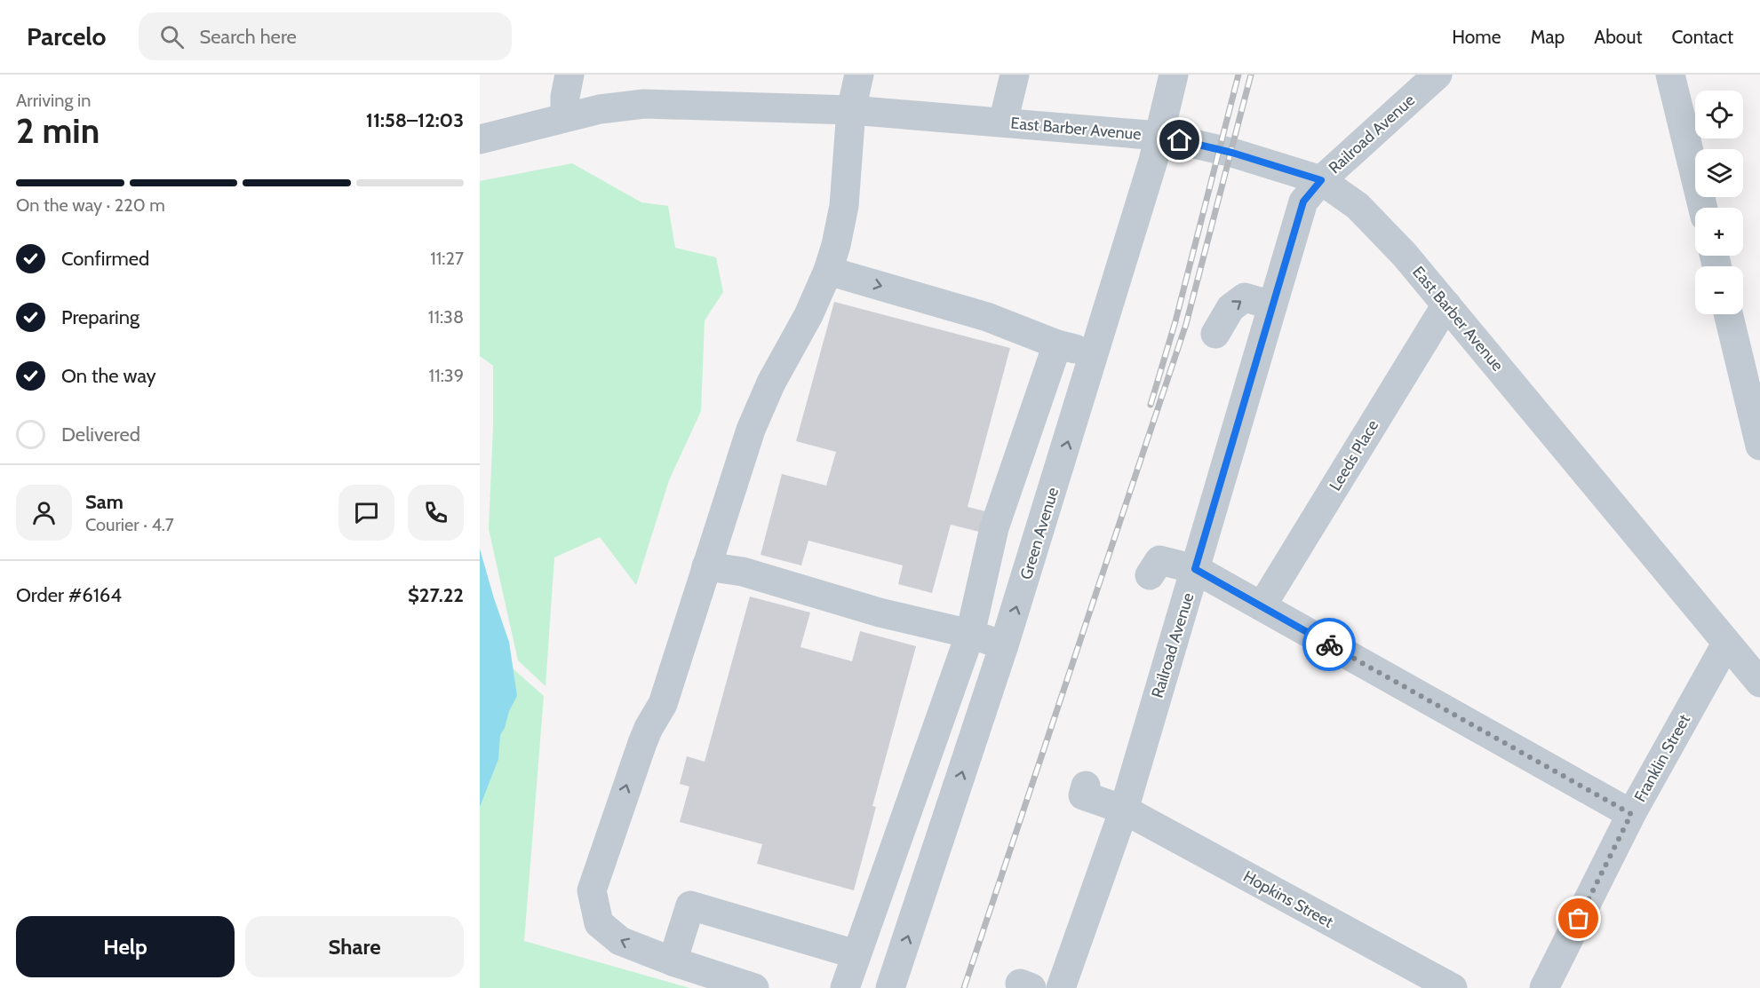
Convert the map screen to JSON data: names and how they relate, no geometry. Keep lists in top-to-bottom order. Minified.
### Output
{"streets":{"street":["East Barber Avenue","Railroad Avenue","Leeds Place","Green Avenue","Franklin Street","Hopkins Street"]},"crossings":[["East Barber Avenue","Railroad Avenue"],["East Barber Avenue","Leeds Place"],["East Barber Avenue","Green Avenue"],["East Barber Avenue","Franklin Street"],["Railroad Avenue","Hopkins Street"]],"page":{"header":"Parcelo","search":"Search here","nav":["Home","Map","About","Contact"],"heading":["2 min","Arriving in","11:58–12:03"],"panel":["Sam","Courier · 4.7","Order #6164","$27.22"],"map_buttons":["+","−"],"bar":"On the way · 220 m","list":[["Confirmed","11:27"],["Preparing","11:38"],["On the way","11:39"],"Delivered"],"buttons":["Help","Share"]}}
